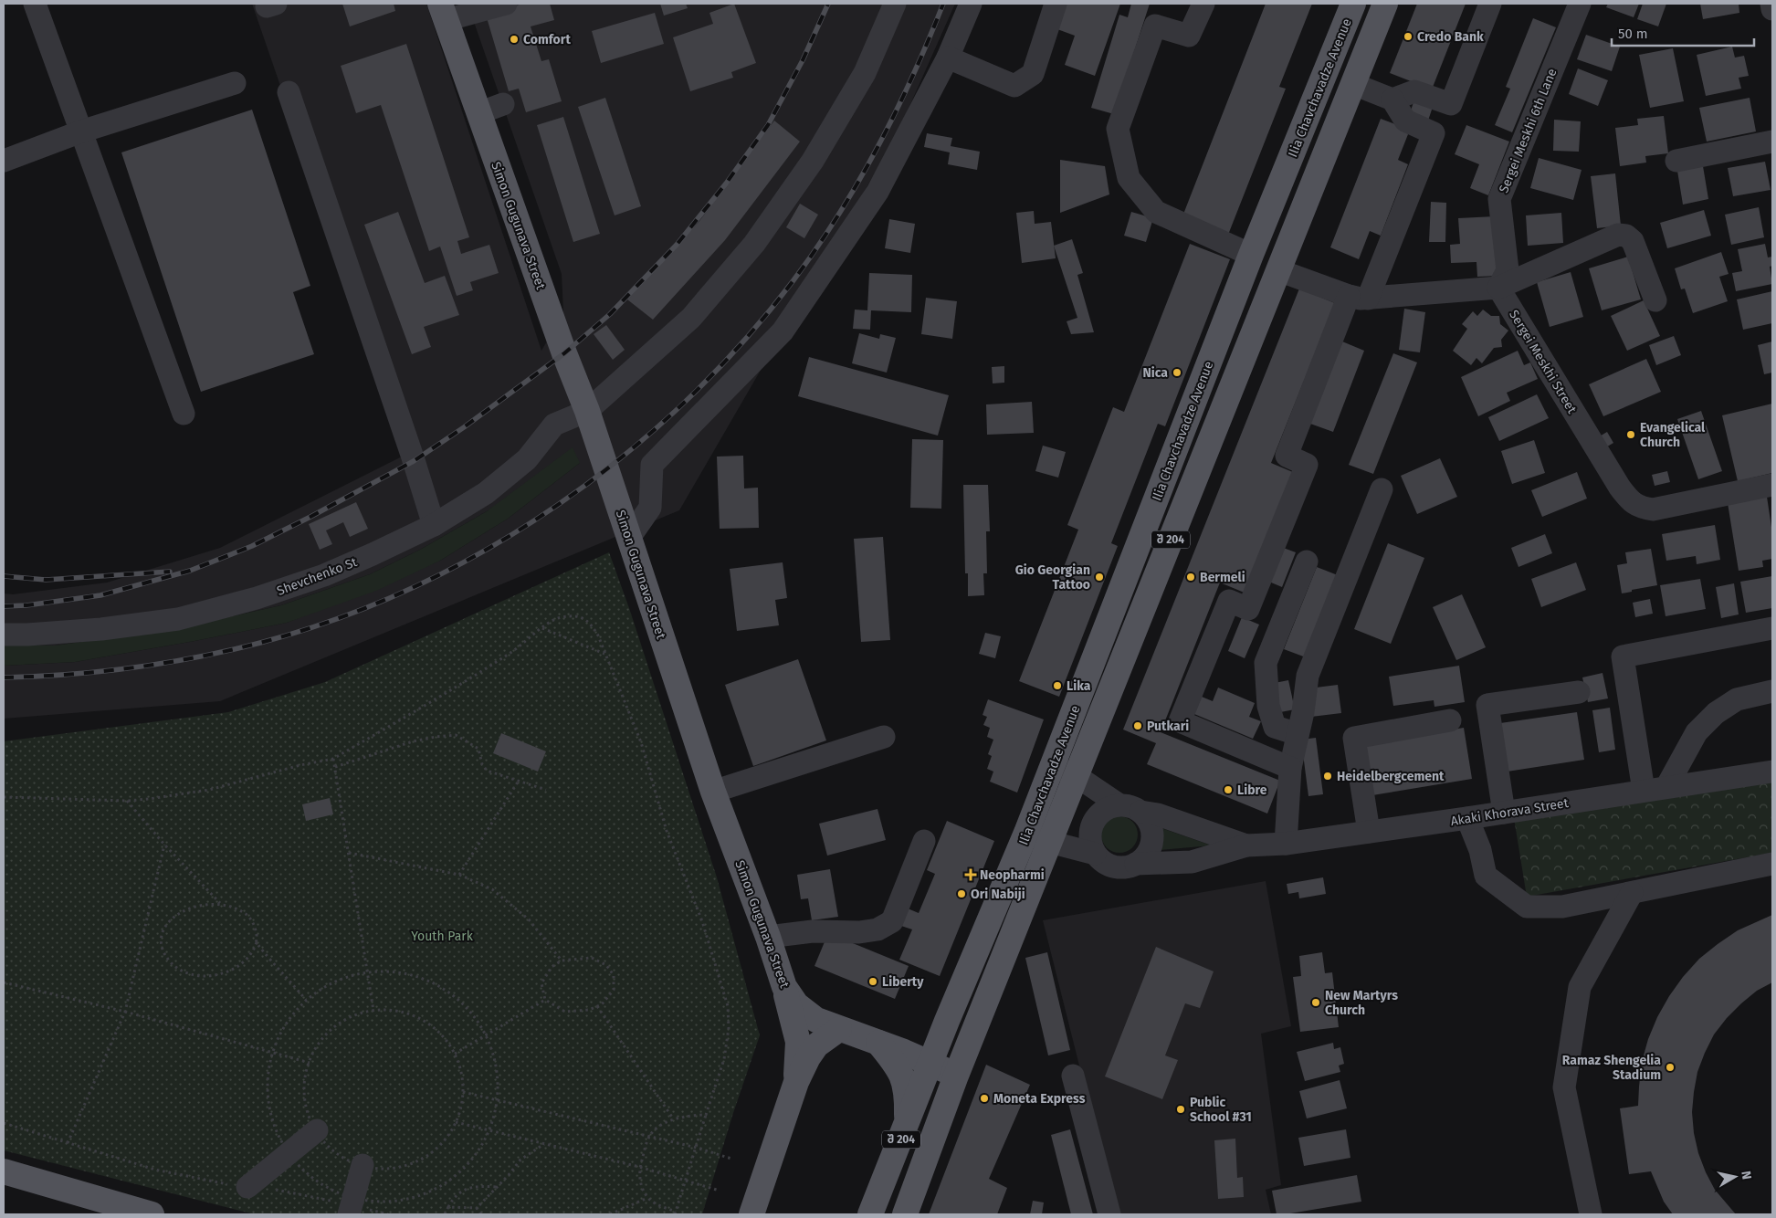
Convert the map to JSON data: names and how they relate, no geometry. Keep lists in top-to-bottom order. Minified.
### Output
{"streets":{"main road":["Ilia Chavchavadze Avenue","Simon Gugunava Street","შ 204"],"street":["Sergei Meskhi 6th Lane","Sergei Meskhi Street","Shevchenko St","Akaki Khorava Street"]},"crossings":[["Ilia Chavchavadze Avenue","Simon Gugunava Street"],["Sergei Meskhi 6th Lane","Sergei Meskhi Street"],["Simon Gugunava Street","Shevchenko St"]],"parks":["Youth Park"],"places":{"other":["Credo Bank","Comfort","Nica","Evangelical Church","Gio Georgian Tattoo","Bermeli","Lika","Putkari","Heidelbergcement","Libre","Ori Nabiji","Liberty","New Martyrs Church","Ramaz Shengelia Stadium","Moneta Express","Public School #31"],"health":["Neopharmi"]},"scale_bar":"50 m","north":"right"}
